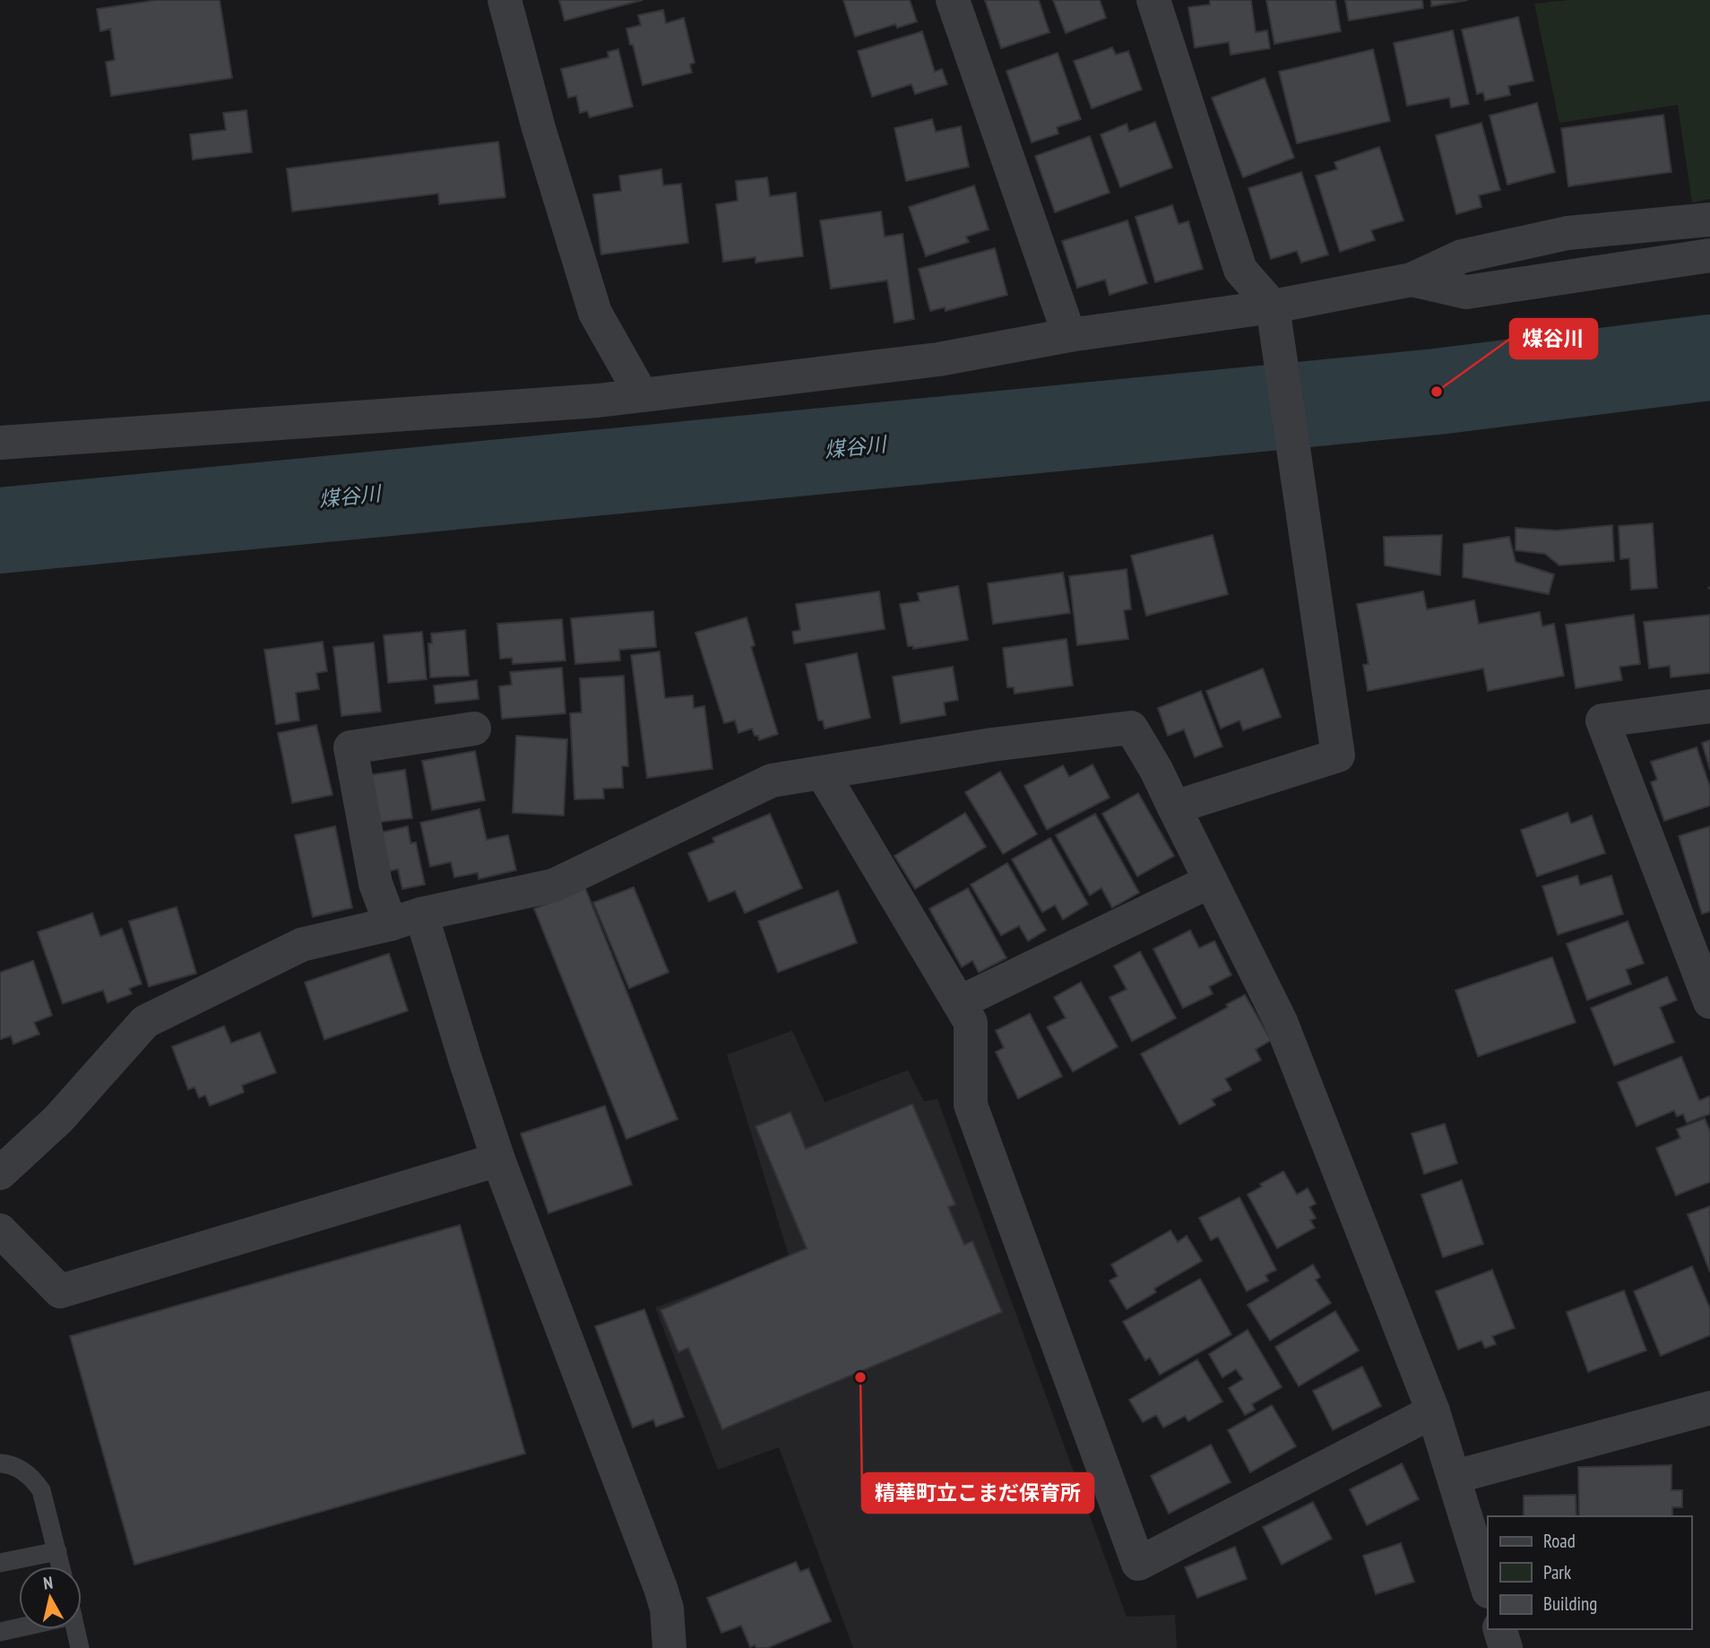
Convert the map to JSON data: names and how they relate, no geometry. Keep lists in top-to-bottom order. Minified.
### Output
{"water":["煤谷川"],"places":["煤谷川","精華町立こまだ保育所"],"legend":["Road","Park","Building"],"north":"top"}
